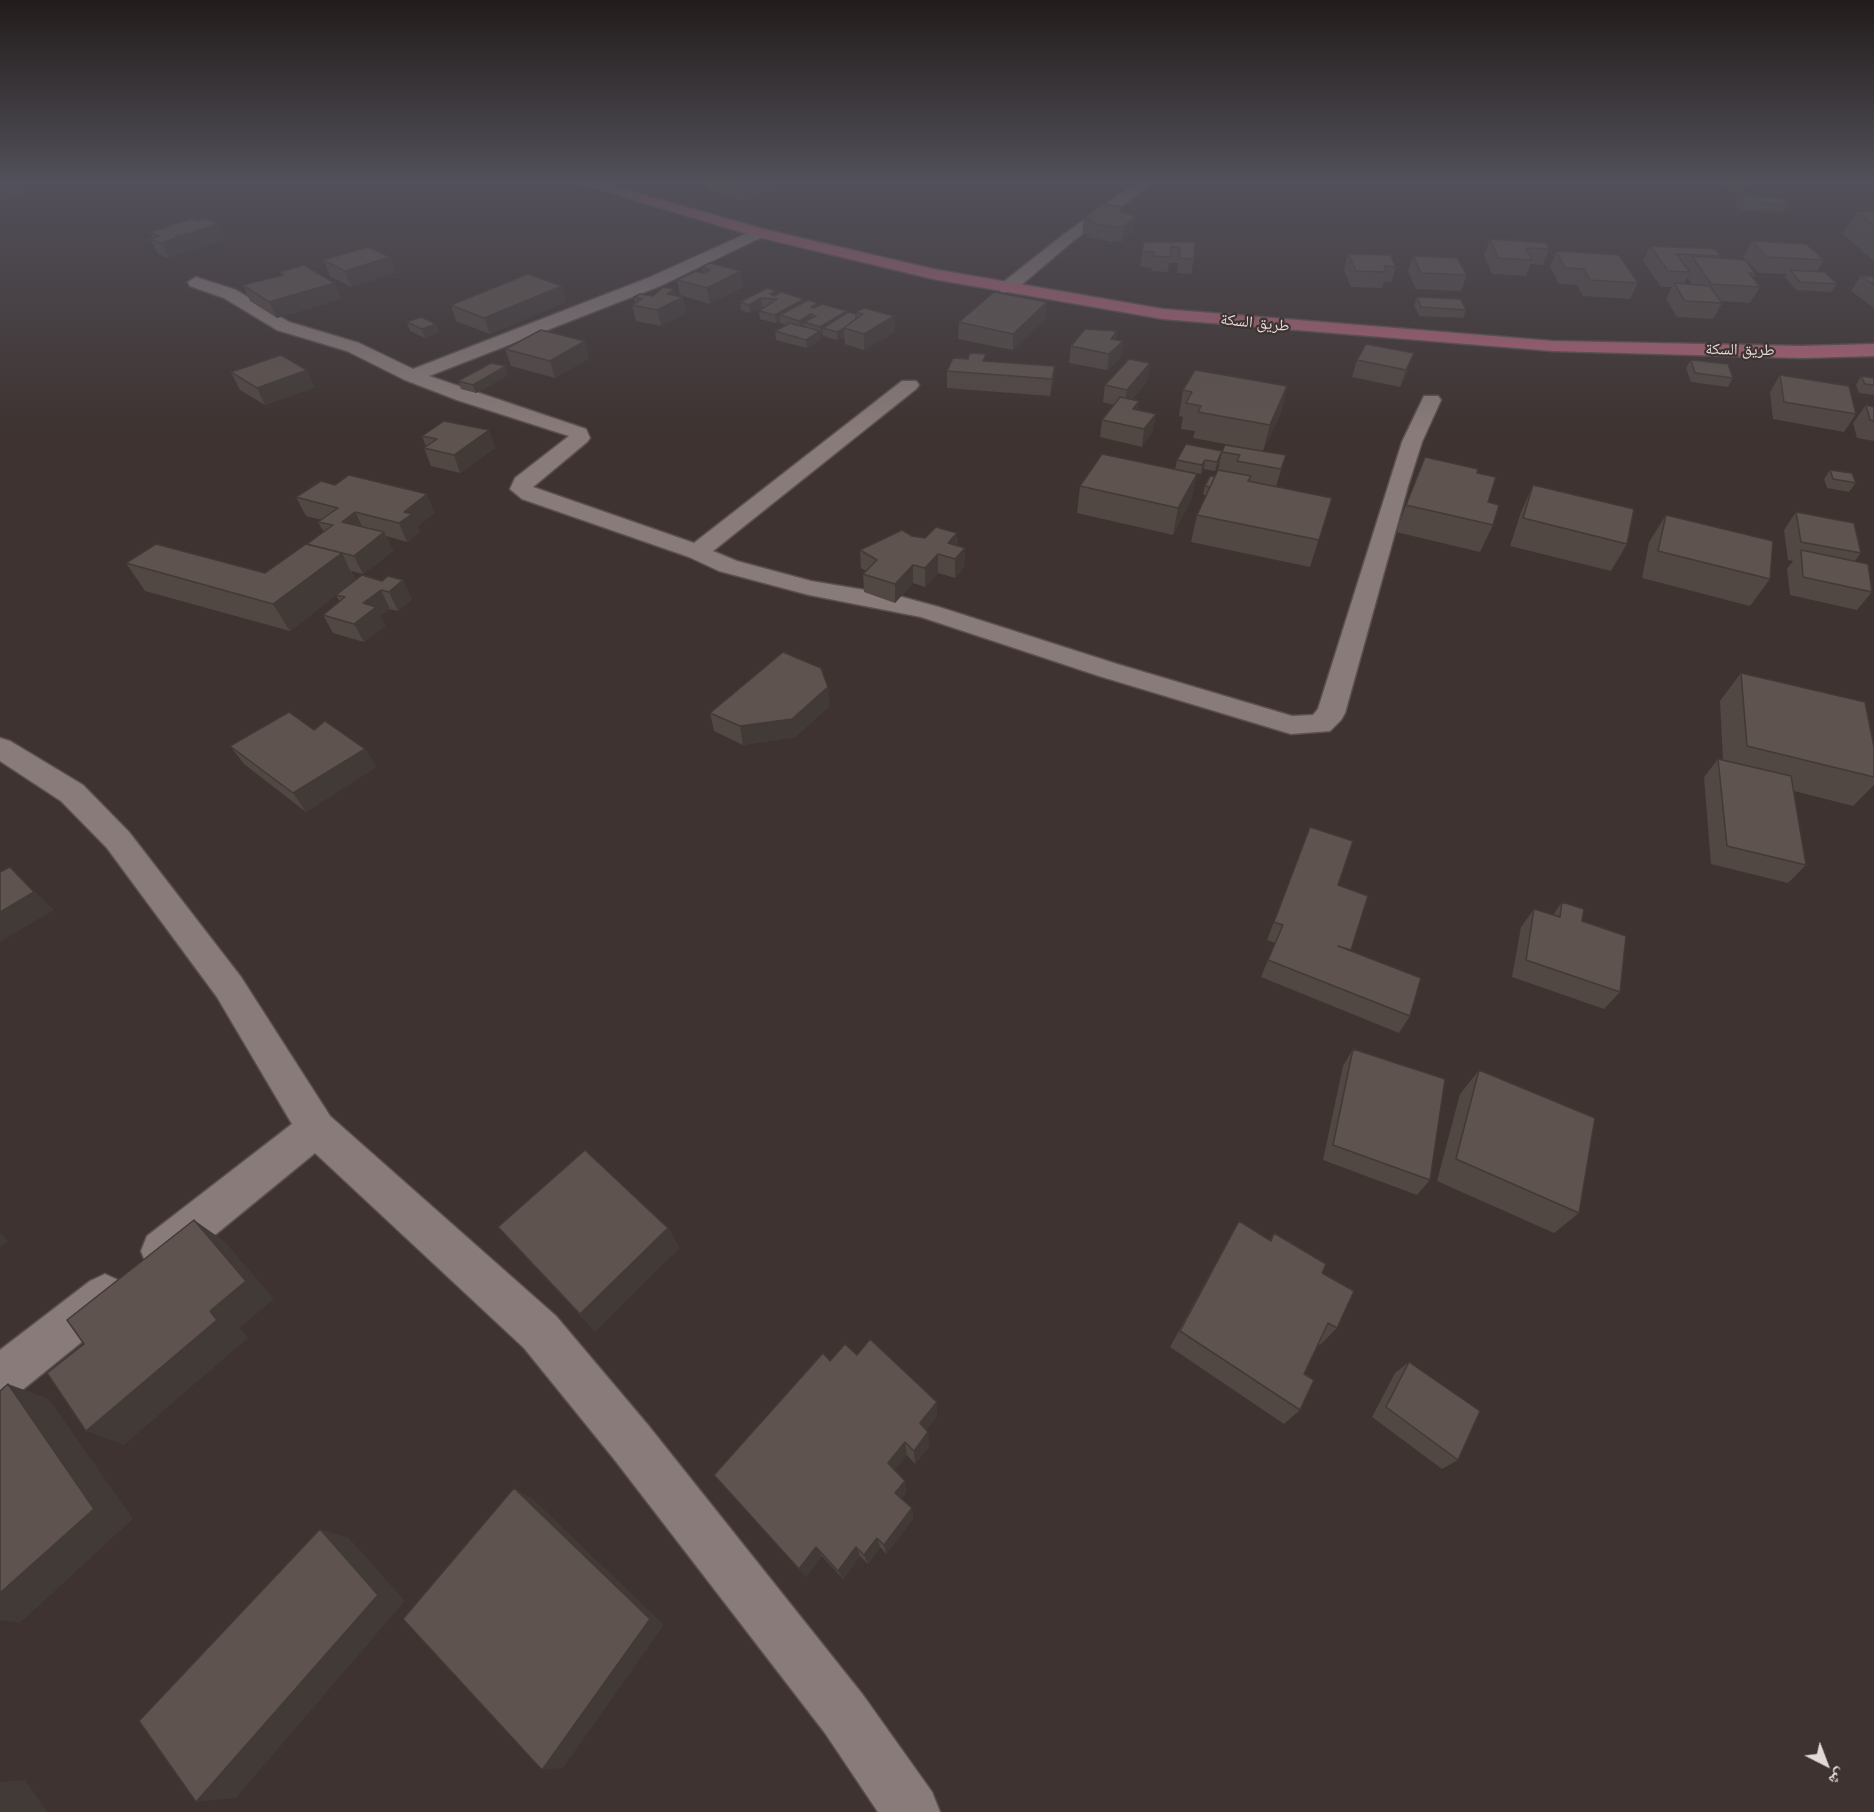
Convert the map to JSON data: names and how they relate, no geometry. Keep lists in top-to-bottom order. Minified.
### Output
{"streets":{"main road":["طريق السكة"]},"north":"bottom right"}
